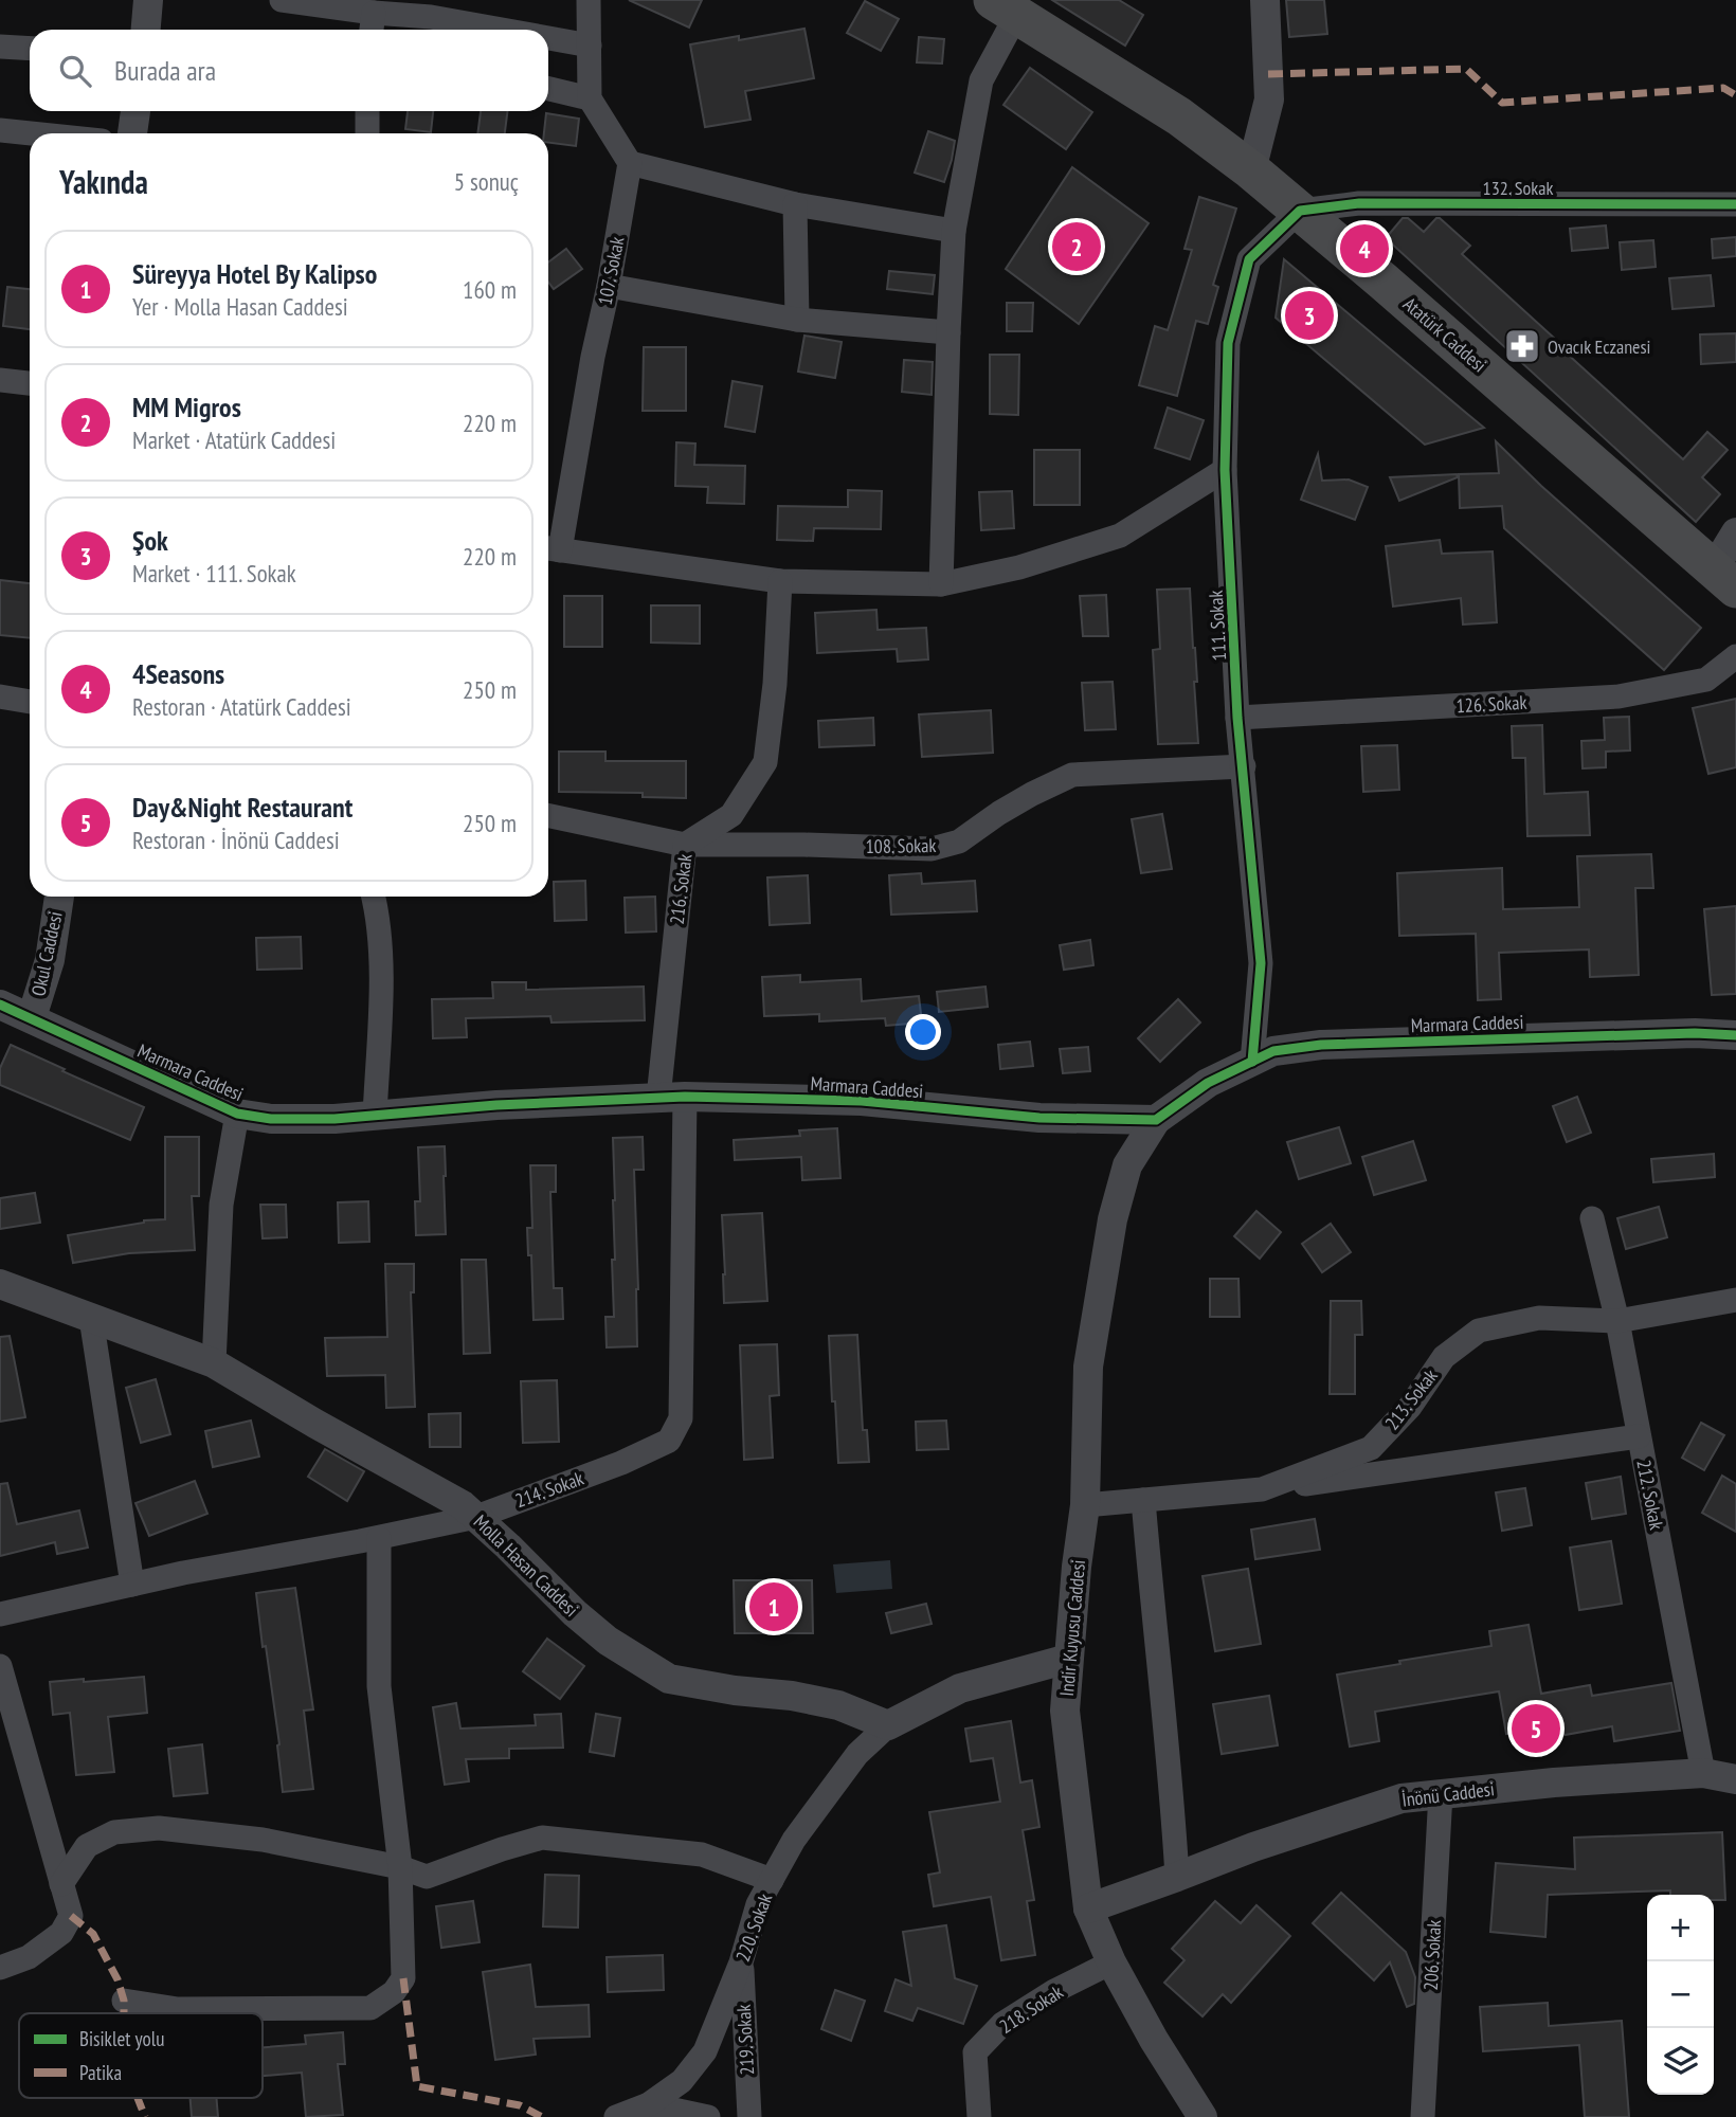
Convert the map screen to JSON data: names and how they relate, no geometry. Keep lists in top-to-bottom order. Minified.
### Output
{"streets":{"main road":["Atatürk Caddesi"],"street":["132. Sokak","107. Sokak","111. Sokak","126. Sokak","108. Sokak","216. Sokak","Okul Caddesi","Marmara Caddesi","213. Sokak","214. Sokak","212. Sokak","Molla Hasan Caddesi","Indir Kuyusu Caddesi","İnönü Caddesi","220. Sokak","206. Sokak","218. Sokak","219. Sokak"]},"crossings":[["132. Sokak","Atatürk Caddesi"],["132. Sokak","111. Sokak"],["Atatürk Caddesi","111. Sokak"],["111. Sokak","126. Sokak"],["111. Sokak","108. Sokak"],["111. Sokak","Marmara Caddesi"],["108. Sokak","216. Sokak"],["216. Sokak","Marmara Caddesi"],["216. Sokak","214. Sokak"],["Okul Caddesi","Marmara Caddesi"],["Marmara Caddesi","214. Sokak"],["Marmara Caddesi","Indir Kuyusu Caddesi"],["213. Sokak","212. Sokak"],["213. Sokak","Indir Kuyusu Caddesi"],["214. Sokak","Molla Hasan Caddesi"],["212. Sokak","İnönü Caddesi"],["Molla Hasan Caddesi","220. Sokak"],["Indir Kuyusu Caddesi","İnönü Caddesi"],["Indir Kuyusu Caddesi","218. Sokak"],["İnönü Caddesi","206. Sokak"],["220. Sokak","219. Sokak"]],"places":{"pharmacy":["Ovacık Eczanesi"]},"legend":["Bisiklet yolu","Patika"],"page":{"search":"Burada ara","heading":["Yakında","5 sonuç"],"pins":["2","4","3","1","5"],"list":[{"mark":"1","name":"Süreyya Hotel By Kalipso","note":"Yer · Molla Hasan Caddesi","value":"160 m"},{"mark":"2","name":"MM Migros","note":"Market · Atatürk Caddesi","value":"220 m"},{"mark":"3","name":"Şok","note":"Market · 111. Sokak","value":"220 m"},{"mark":"4","name":"4Seasons","note":"Restoran · Atatürk Caddesi","value":"250 m"},{"mark":"5","name":"Day&Night Restaurant","note":"Restoran · İnönü Caddesi","value":"250 m"}],"map_buttons":["+","−"]}}
